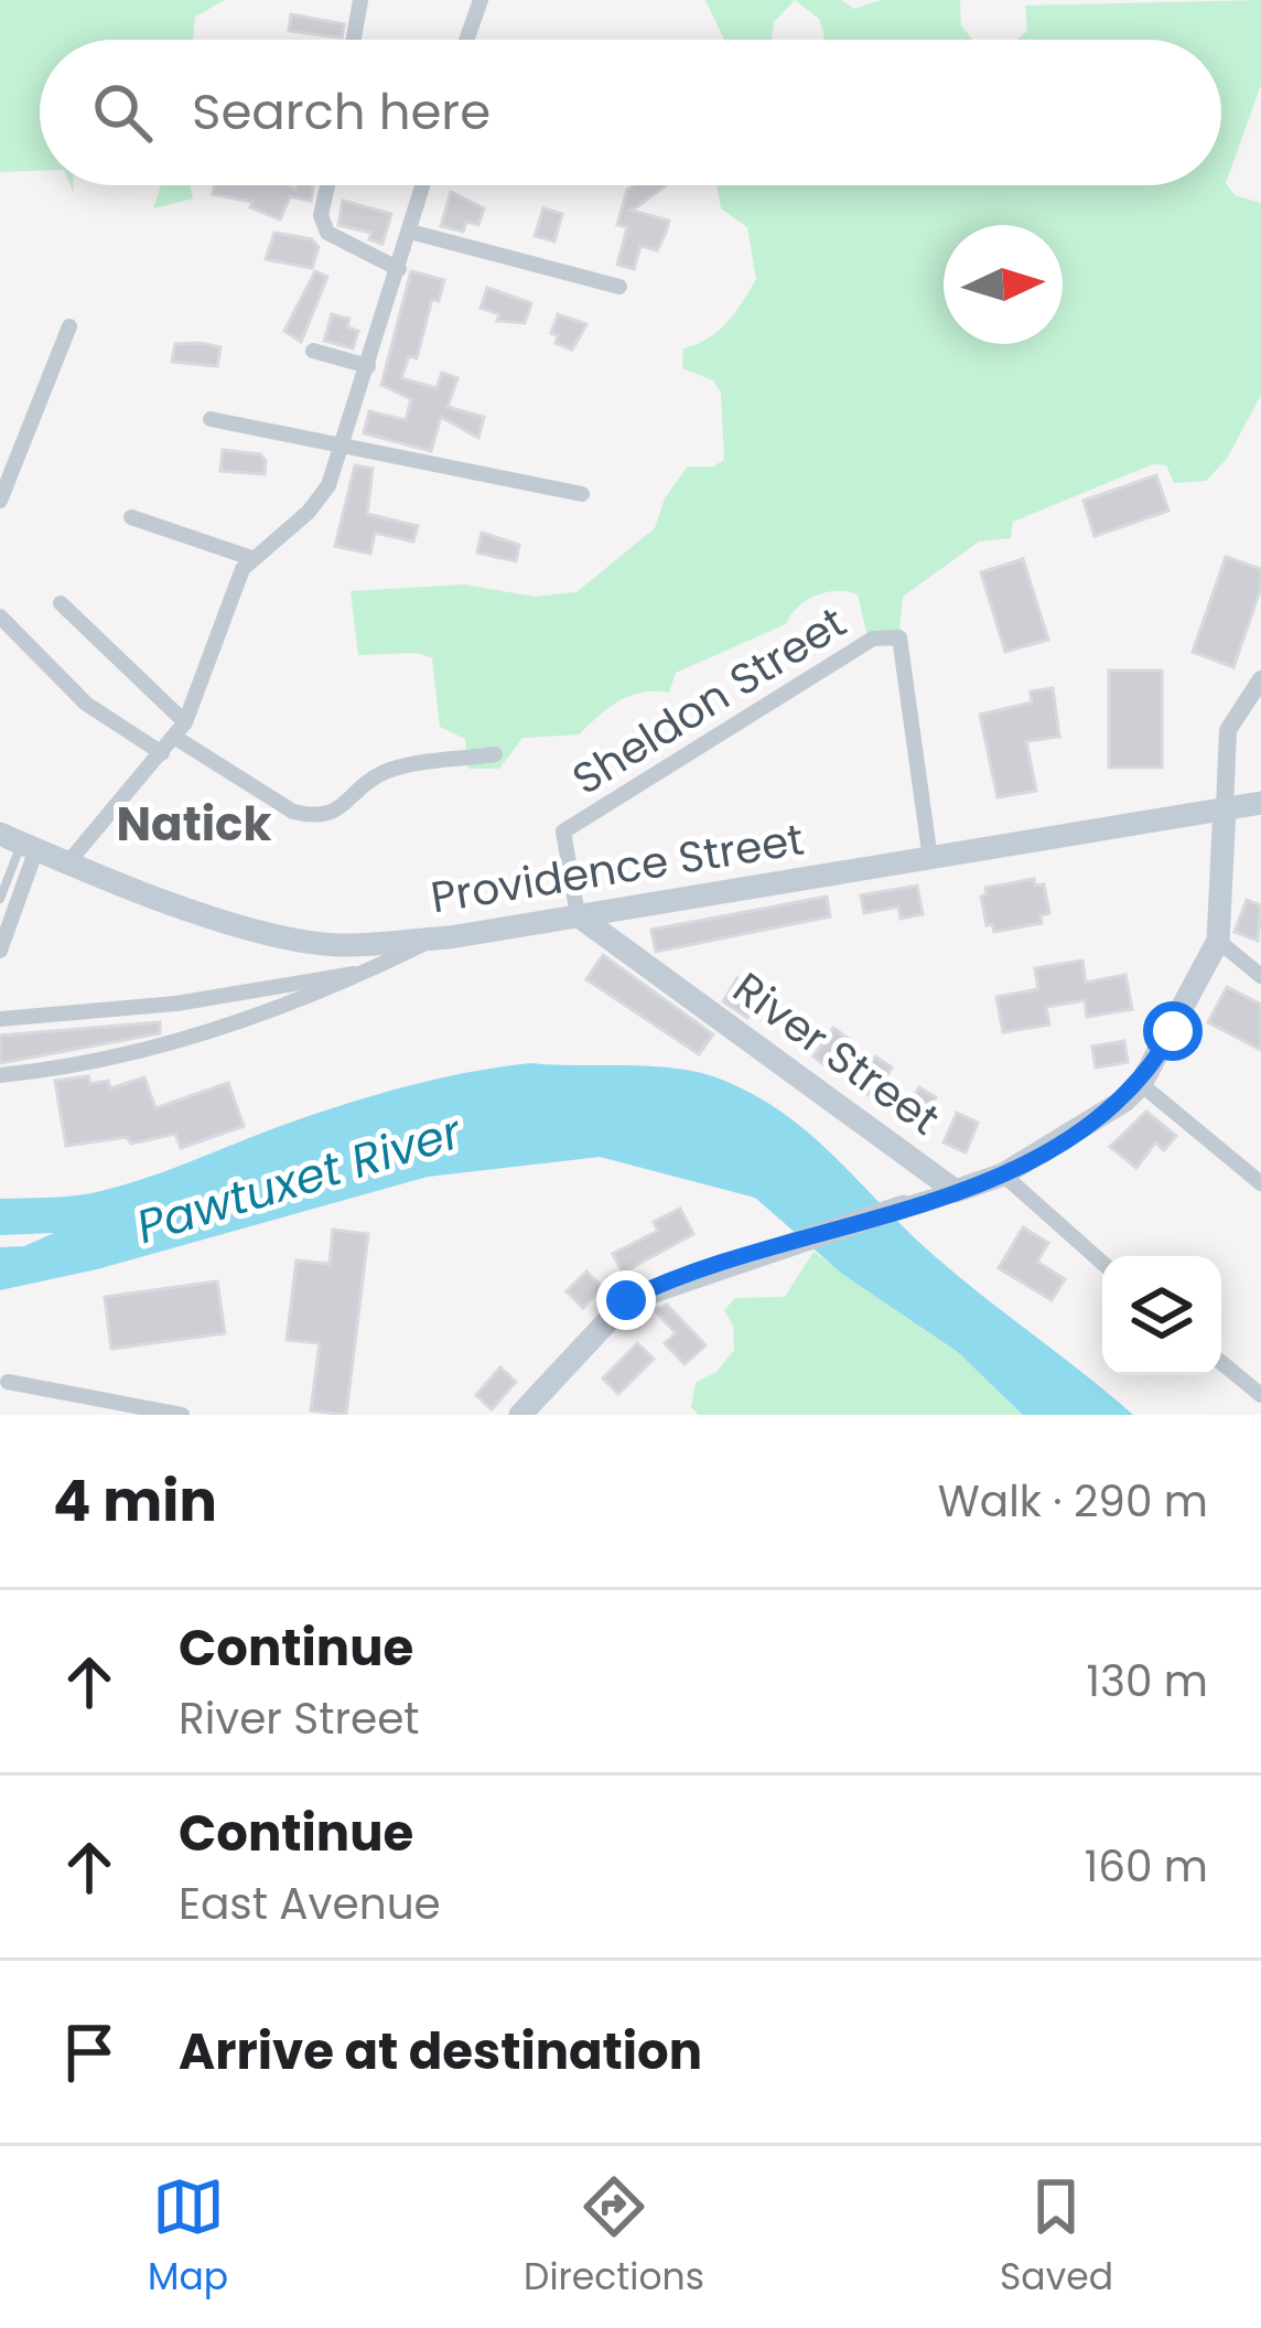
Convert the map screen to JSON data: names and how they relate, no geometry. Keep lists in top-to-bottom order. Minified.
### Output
{"streets":{"main road":["Providence Street","River Street"],"street":["Sheldon Street"]},"crossings":[["Sheldon Street","Providence Street"],["Sheldon Street","River Street"],["Providence Street","River Street"]],"districts":["Natick"],"water":["Pawtuxet River"],"north":"right","page":{"search":"Search here","heading":["4 min","Walk · 290 m"],"list":[["Continue","River Street","130 m"],["Continue","East Avenue","160 m"],"Arrive at destination"],"nav":["Map","Directions","Saved"]}}
